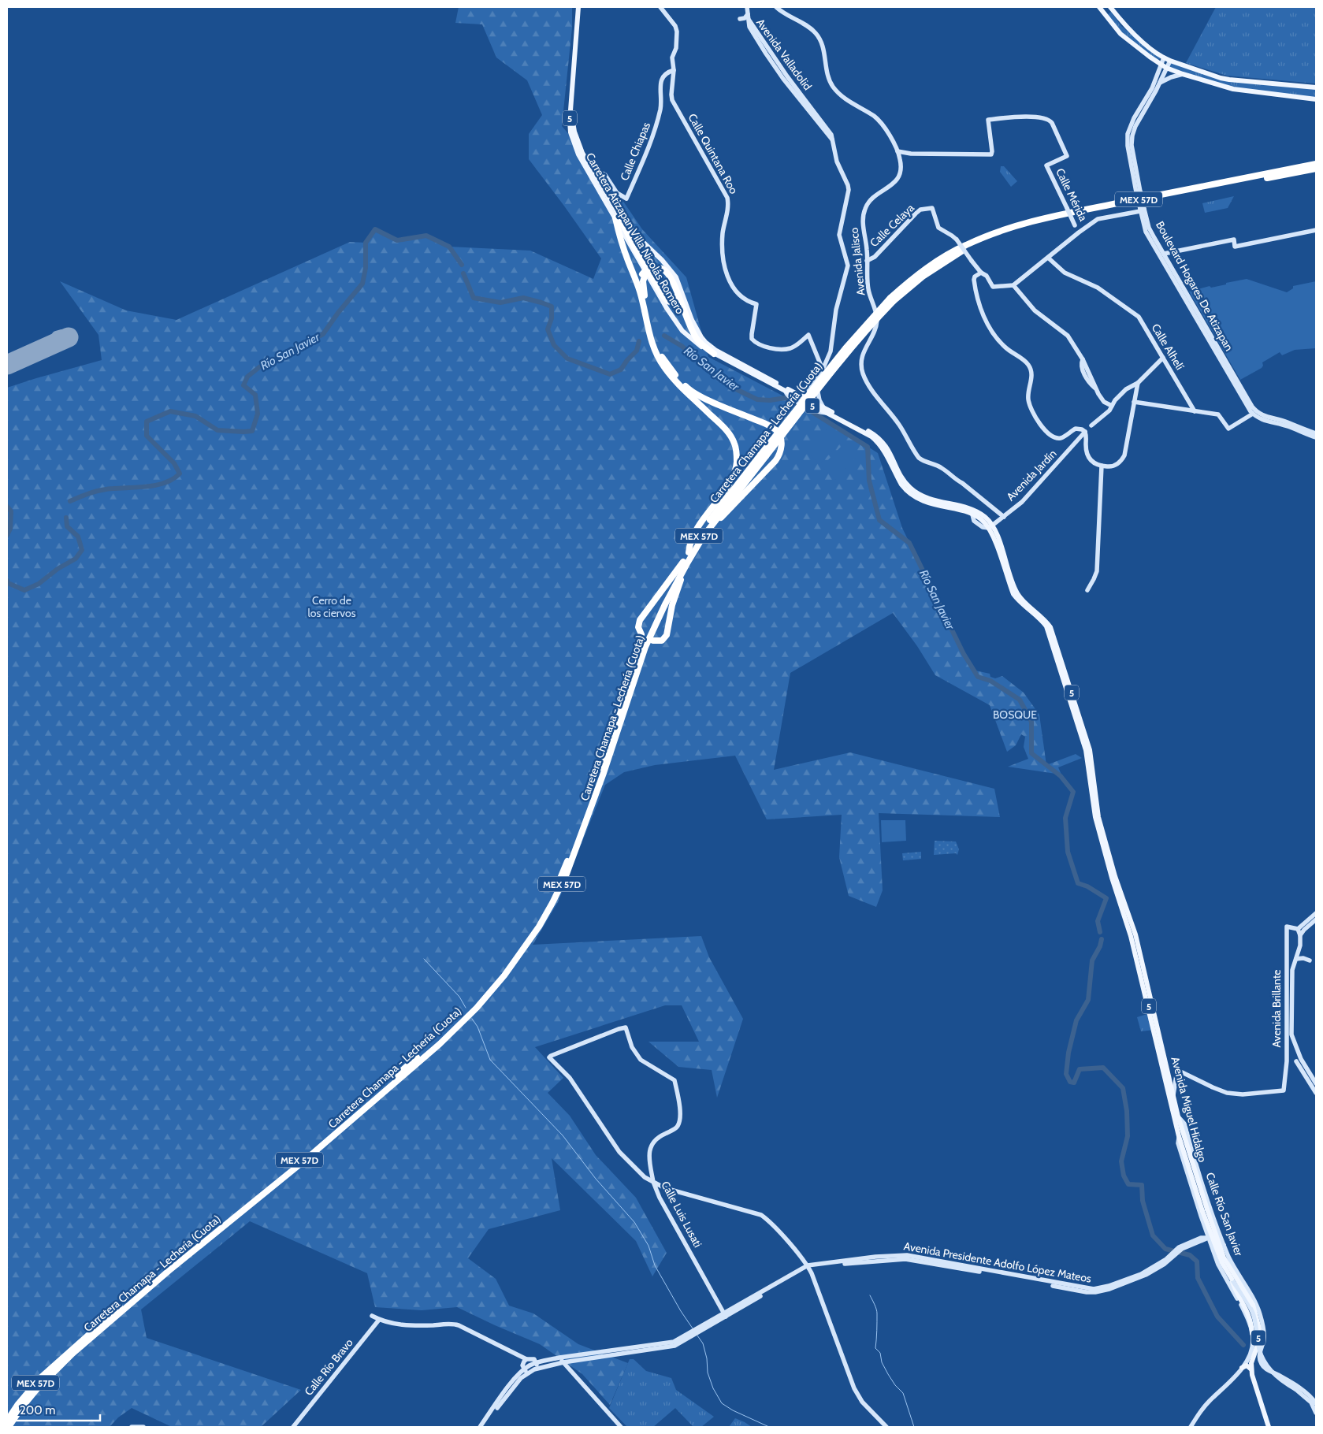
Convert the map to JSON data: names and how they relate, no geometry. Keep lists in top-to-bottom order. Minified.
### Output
{"streets":{"highway":["MEX 57D","Carretera Chamapa - Lechería (Cuota)"],"main road":["5","Carretera Atizapan Villa Nicolás Romero","Avenida Miguel Hidalgo"],"street":["Avenida Valladolid","Calle Chiapas","Calle Quintana Roo","Calle Mérida","Calle Celaya","Avenida Jalisco","Boulevard Hogares De Atizapan","Calle Alhelí","Avenida Jardín","Avenida Brillante","Calle Luis Lusati","Calle Río San Javier","Avenida Presidente Adolfo López Mateos","Calle Río Bravo"]},"crossings":[["Avenida Valladolid","Calle Quintana Roo"],["Avenida Valladolid","Carretera Atizapan Villa Nicolás Romero"],["Calle Chiapas","Calle Quintana Roo"],["Calle Chiapas","Carretera Atizapan Villa Nicolás Romero"],["Calle Mérida","Avenida Jalisco"],["Calle Celaya","Avenida Jalisco"],["Carretera Atizapan Villa Nicolás Romero","Avenida Jardín"],["Carretera Atizapan Villa Nicolás Romero","Avenida Miguel Hidalgo"],["Avenida Jalisco","Avenida Jardín"],["Avenida Miguel Hidalgo","Calle Río San Javier"],["Calle Luis Lusati","Avenida Presidente Adolfo López Mateos"],["Calle Río San Javier","Avenida Presidente Adolfo López Mateos"]],"water":["Río San Javier"],"parks":["Cerro de los ciervos","BOSQUE"],"scale_bar":"200 m"}
